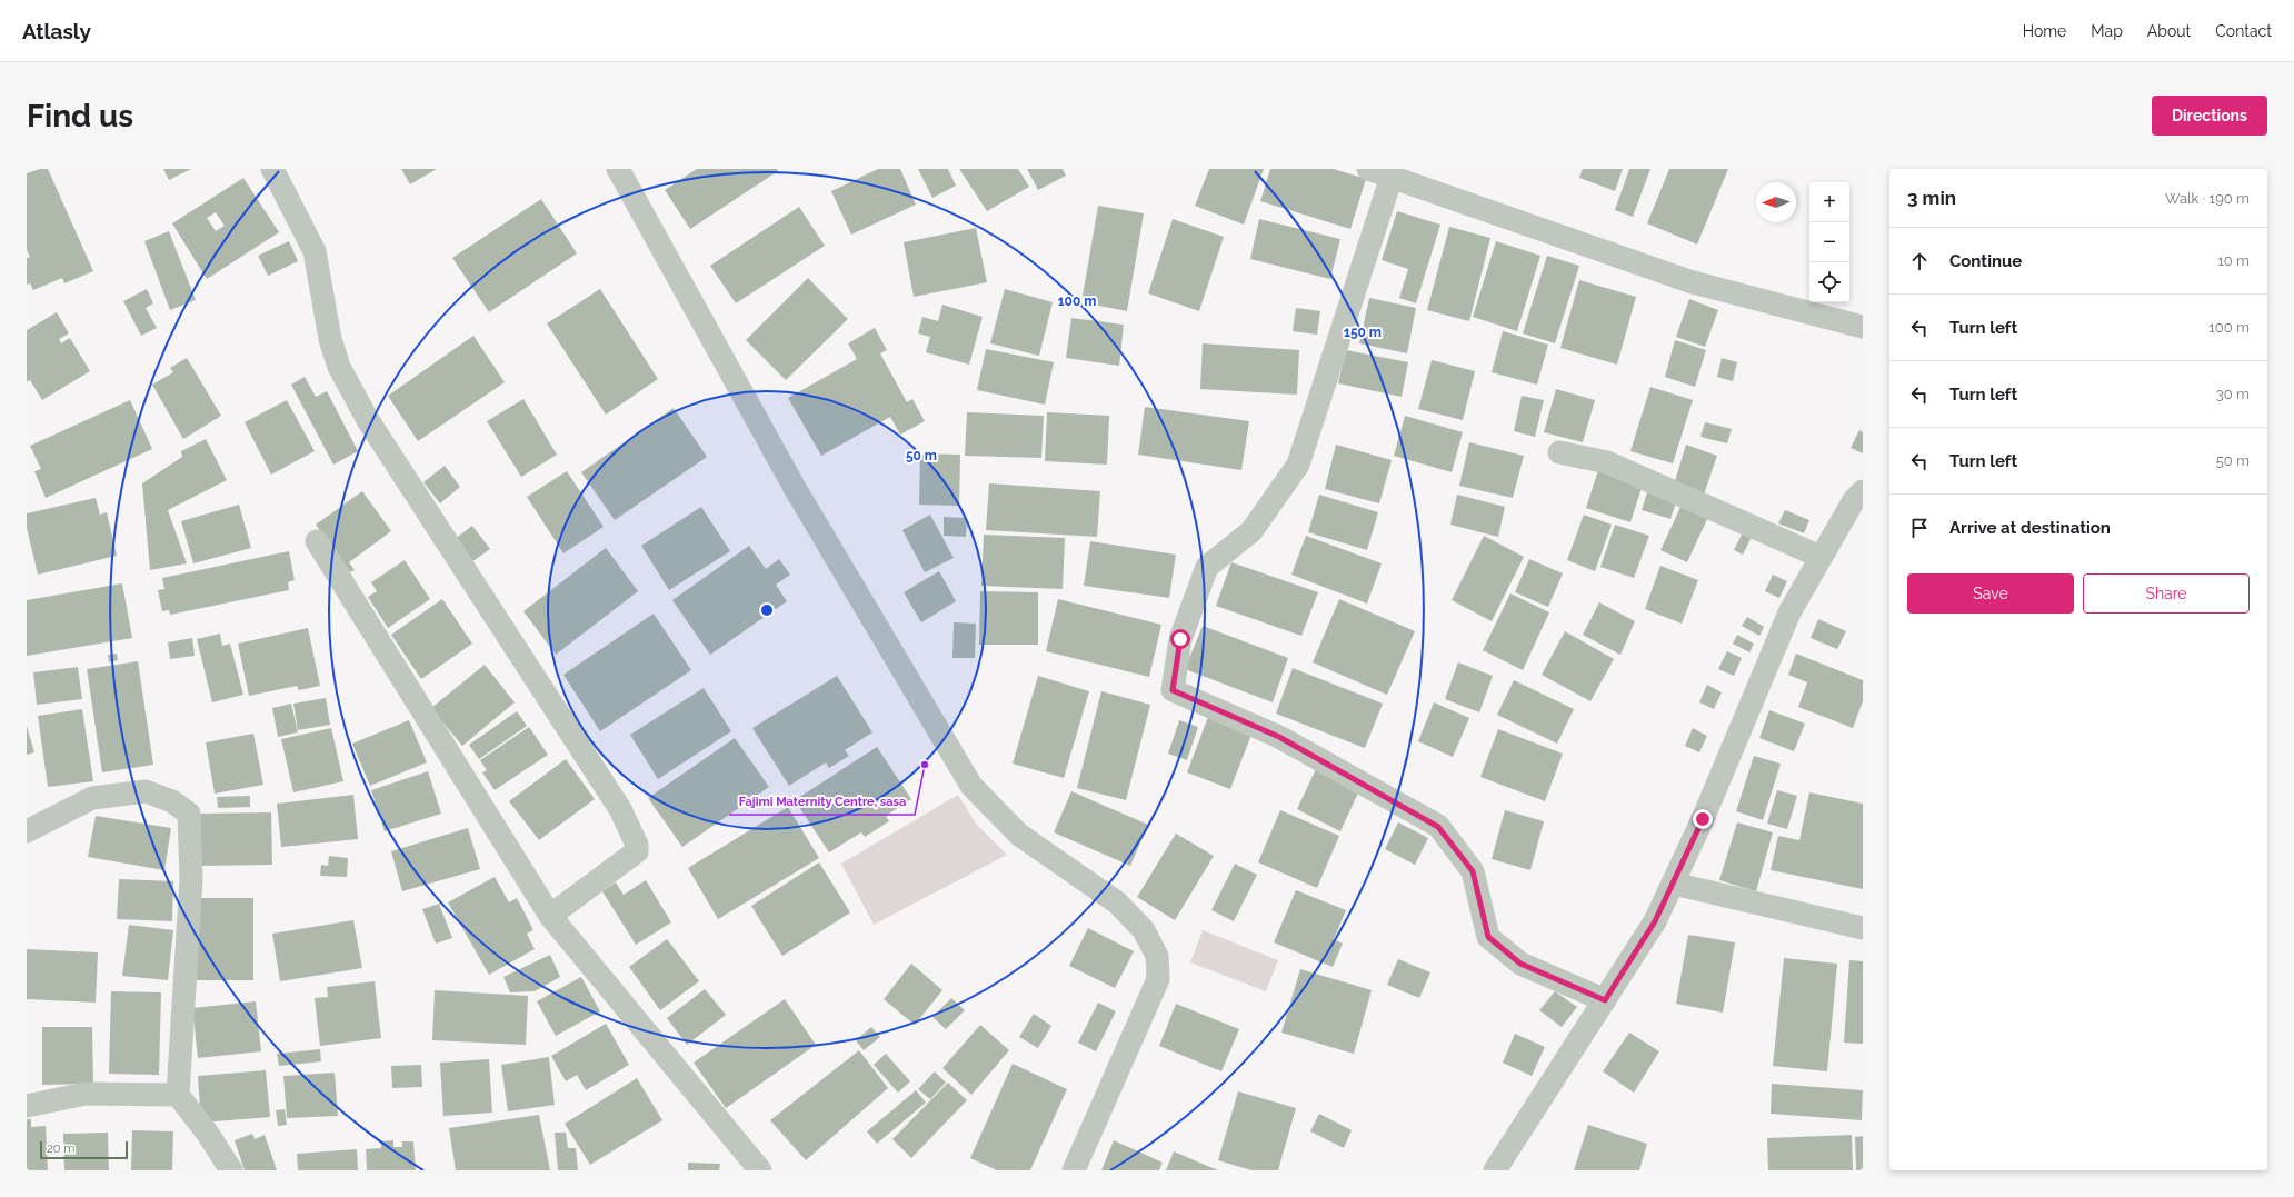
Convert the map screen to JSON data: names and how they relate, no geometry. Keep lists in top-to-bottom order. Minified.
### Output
{"places":["Fajimi Maternity Centre, sasa"],"scale_bar":"20 m","north":"left","page":{"header":"Atlasly","nav":["Home","Map","About","Contact"],"buttons":["Directions",["Save","Share"]],"title":"Find us","heading":["3 min","Walk · 190 m"],"map_buttons":["+","−"],"list":[["Continue","10 m"],["Turn left","100 m"],["Turn left","30 m"],["Turn left","50 m"],"Arrive at destination"],"scale":"20 m"},"rings":["100 m","150 m","50 m"]}
